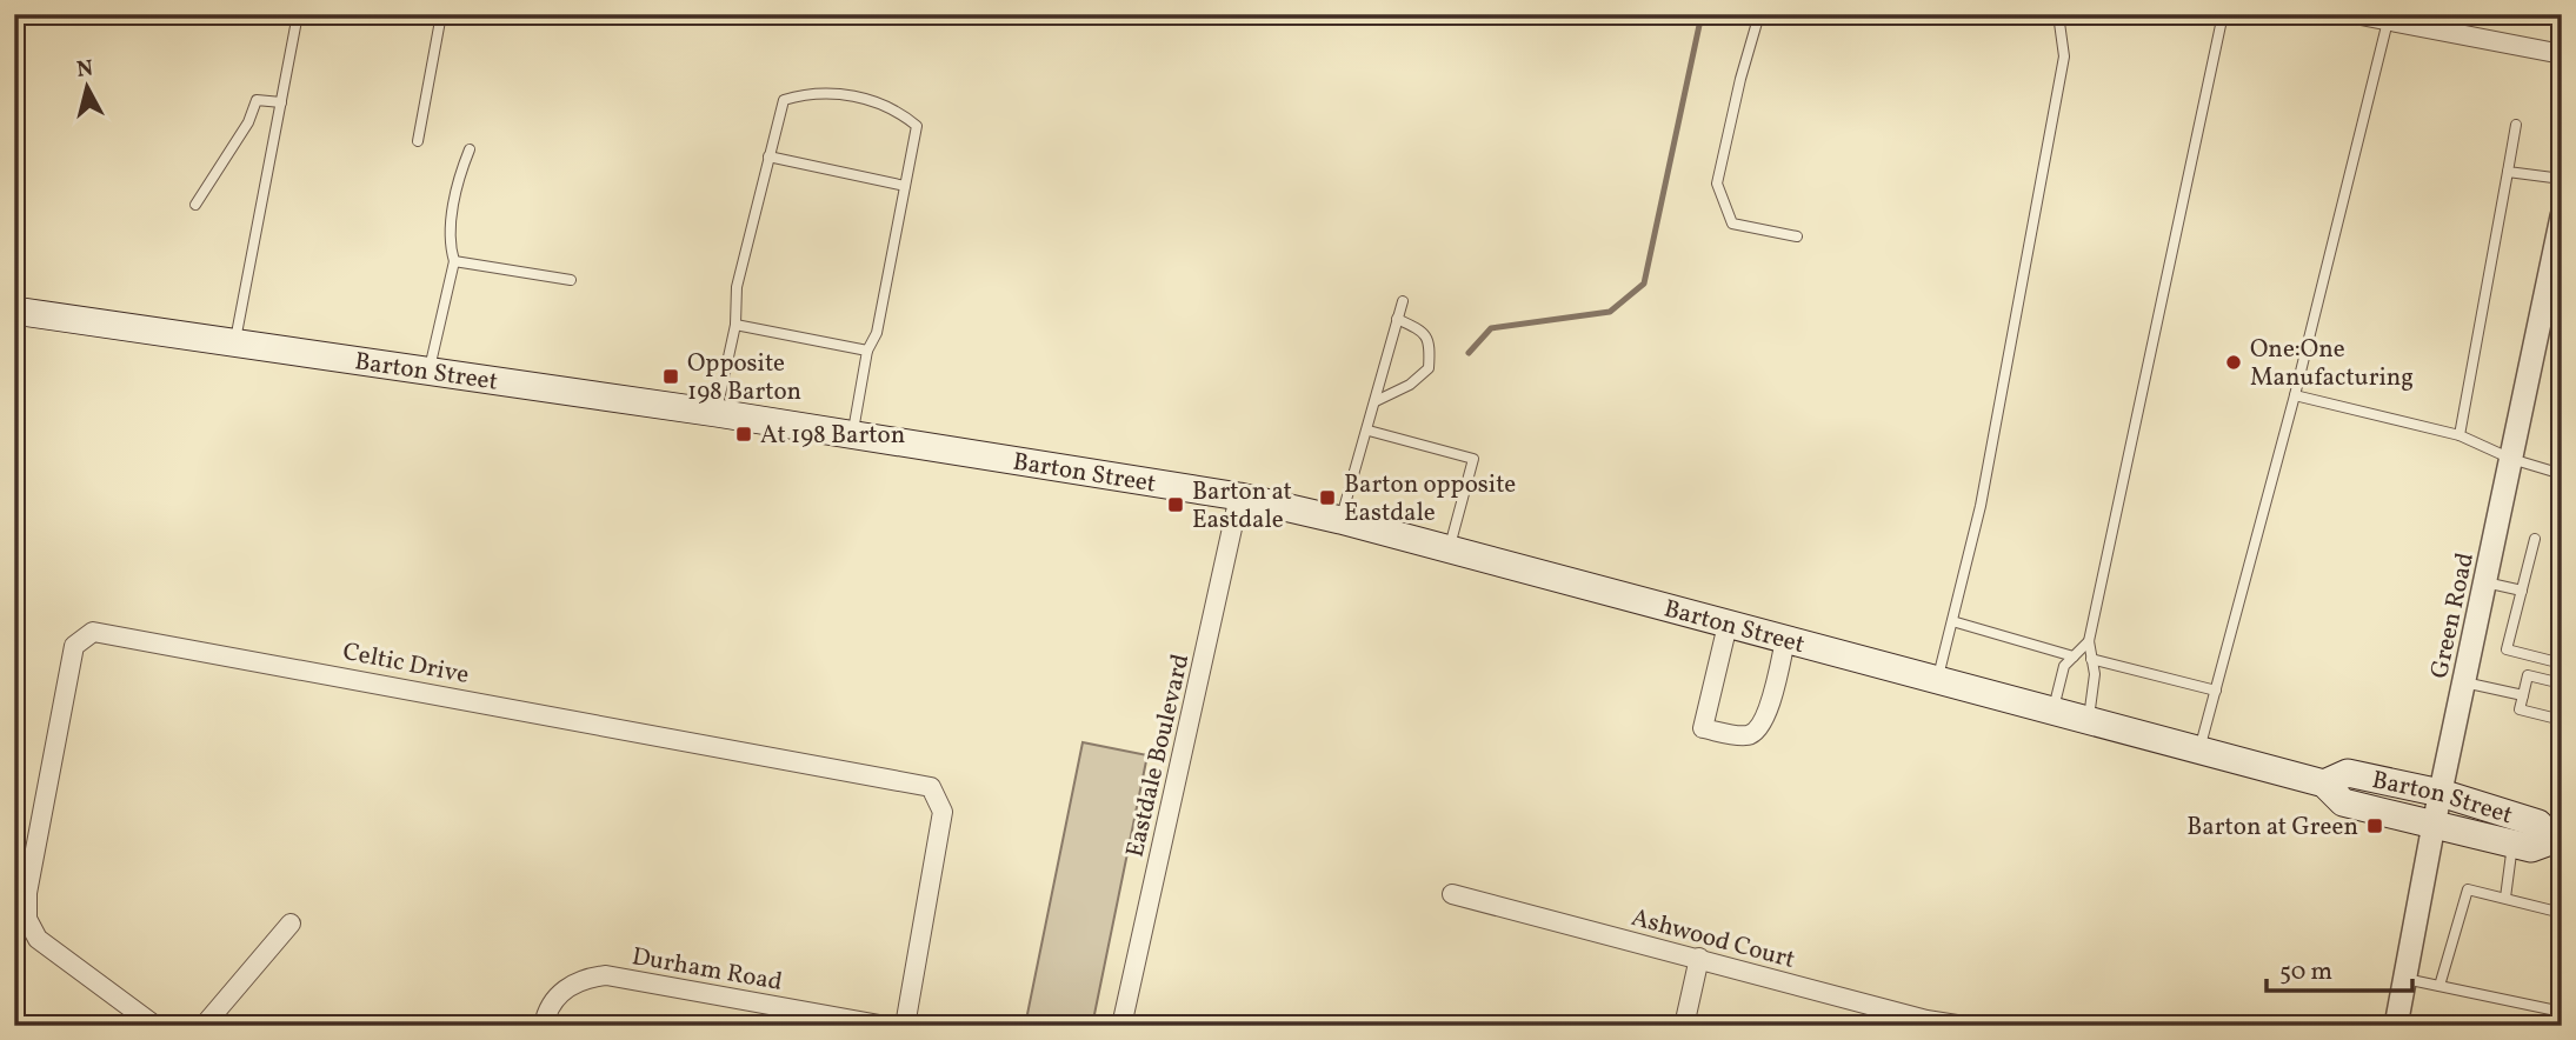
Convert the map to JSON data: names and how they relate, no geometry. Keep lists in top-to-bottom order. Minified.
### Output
{"streets":{"main road":["Barton Street"],"street":["Green Road","Celtic Drive","Eastdale Boulevard","Ashwood Court","Durham Road"]},"crossings":[["Barton Street","Green Road"],["Barton Street","Eastdale Boulevard"]],"places":{"other":["One:One Manufacturing"],"transit":["Opposite 198 Barton","At 198 Barton","Barton opposite Eastdale","Barton at Eastdale","Barton at Green"]},"scale_bar":"50 m","north":"top"}
